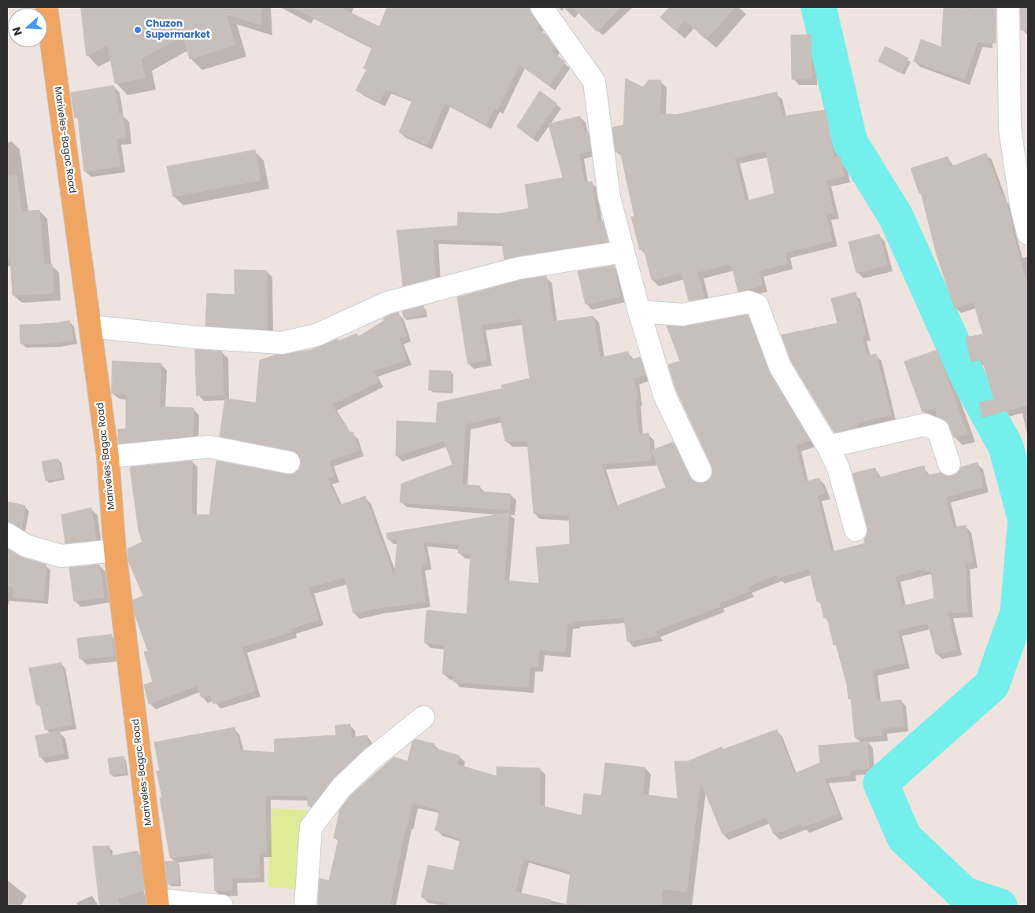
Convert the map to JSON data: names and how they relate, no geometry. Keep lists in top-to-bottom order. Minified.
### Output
{"streets":{"main road":["Mariveles-Bagac Road"]},"places":["Chuzon Supermarket"],"north":"left"}
